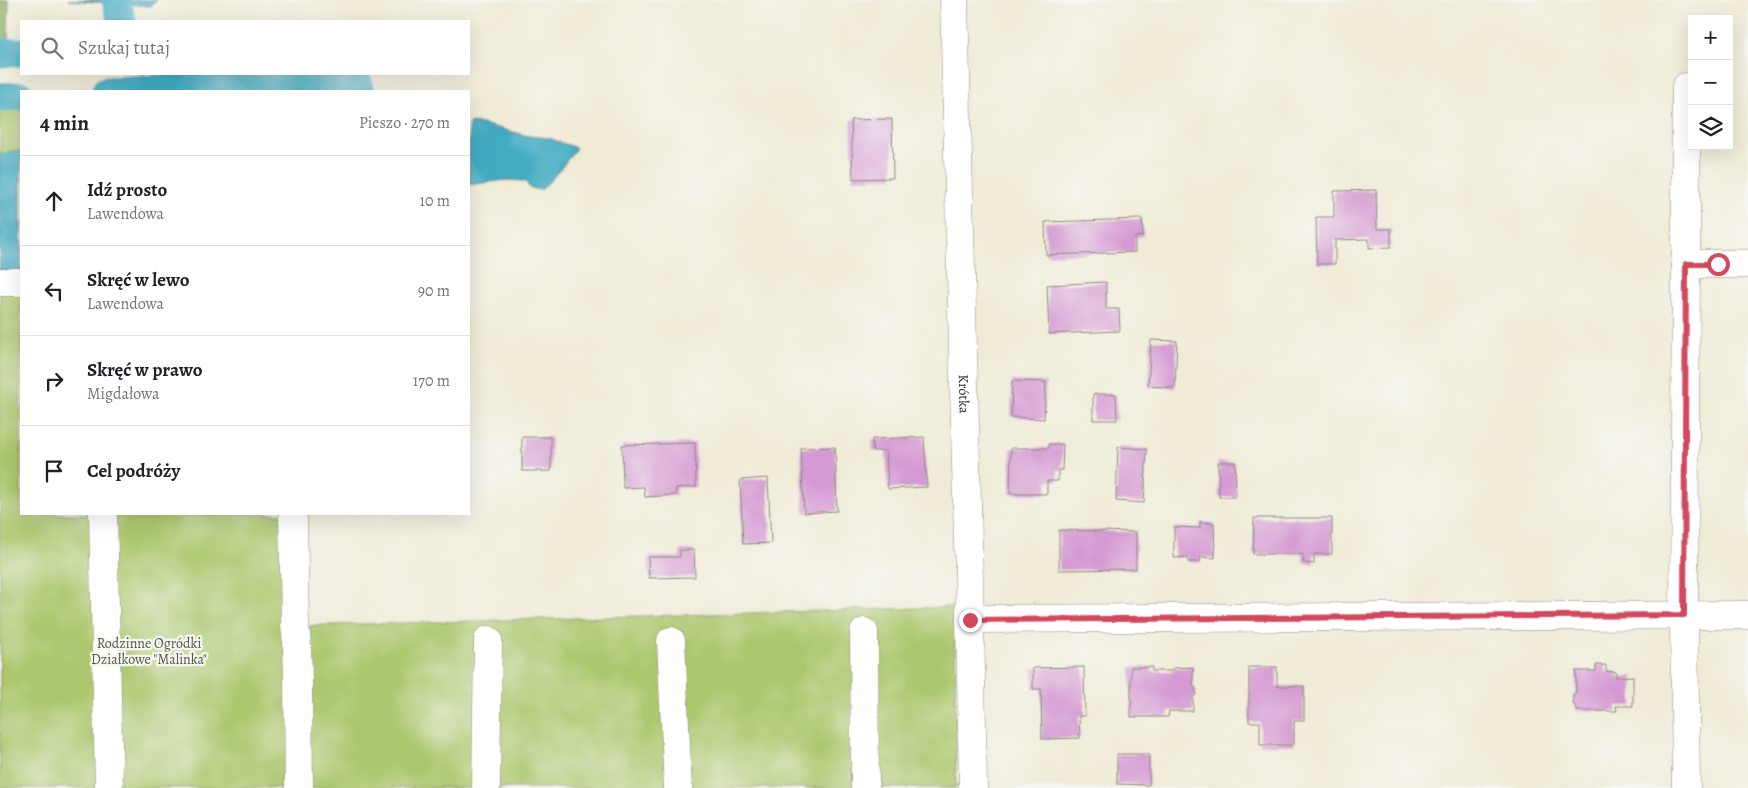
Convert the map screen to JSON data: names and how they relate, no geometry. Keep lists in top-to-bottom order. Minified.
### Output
{"streets":{"street":["Krótka"]},"parks":["Rodzinne Ogródki Działkowe \"Malinka\""],"page":{"map_buttons":["+","−"],"search":"Szukaj tutaj","heading":["4 min","Pieszo · 270 m"],"list":[["Idź prosto","Lawendowa","10 m"],["Skręć w lewo","Lawendowa","90 m"],["Skręć w prawo","Migdałowa","170 m"],"Cel podróży"]}}
